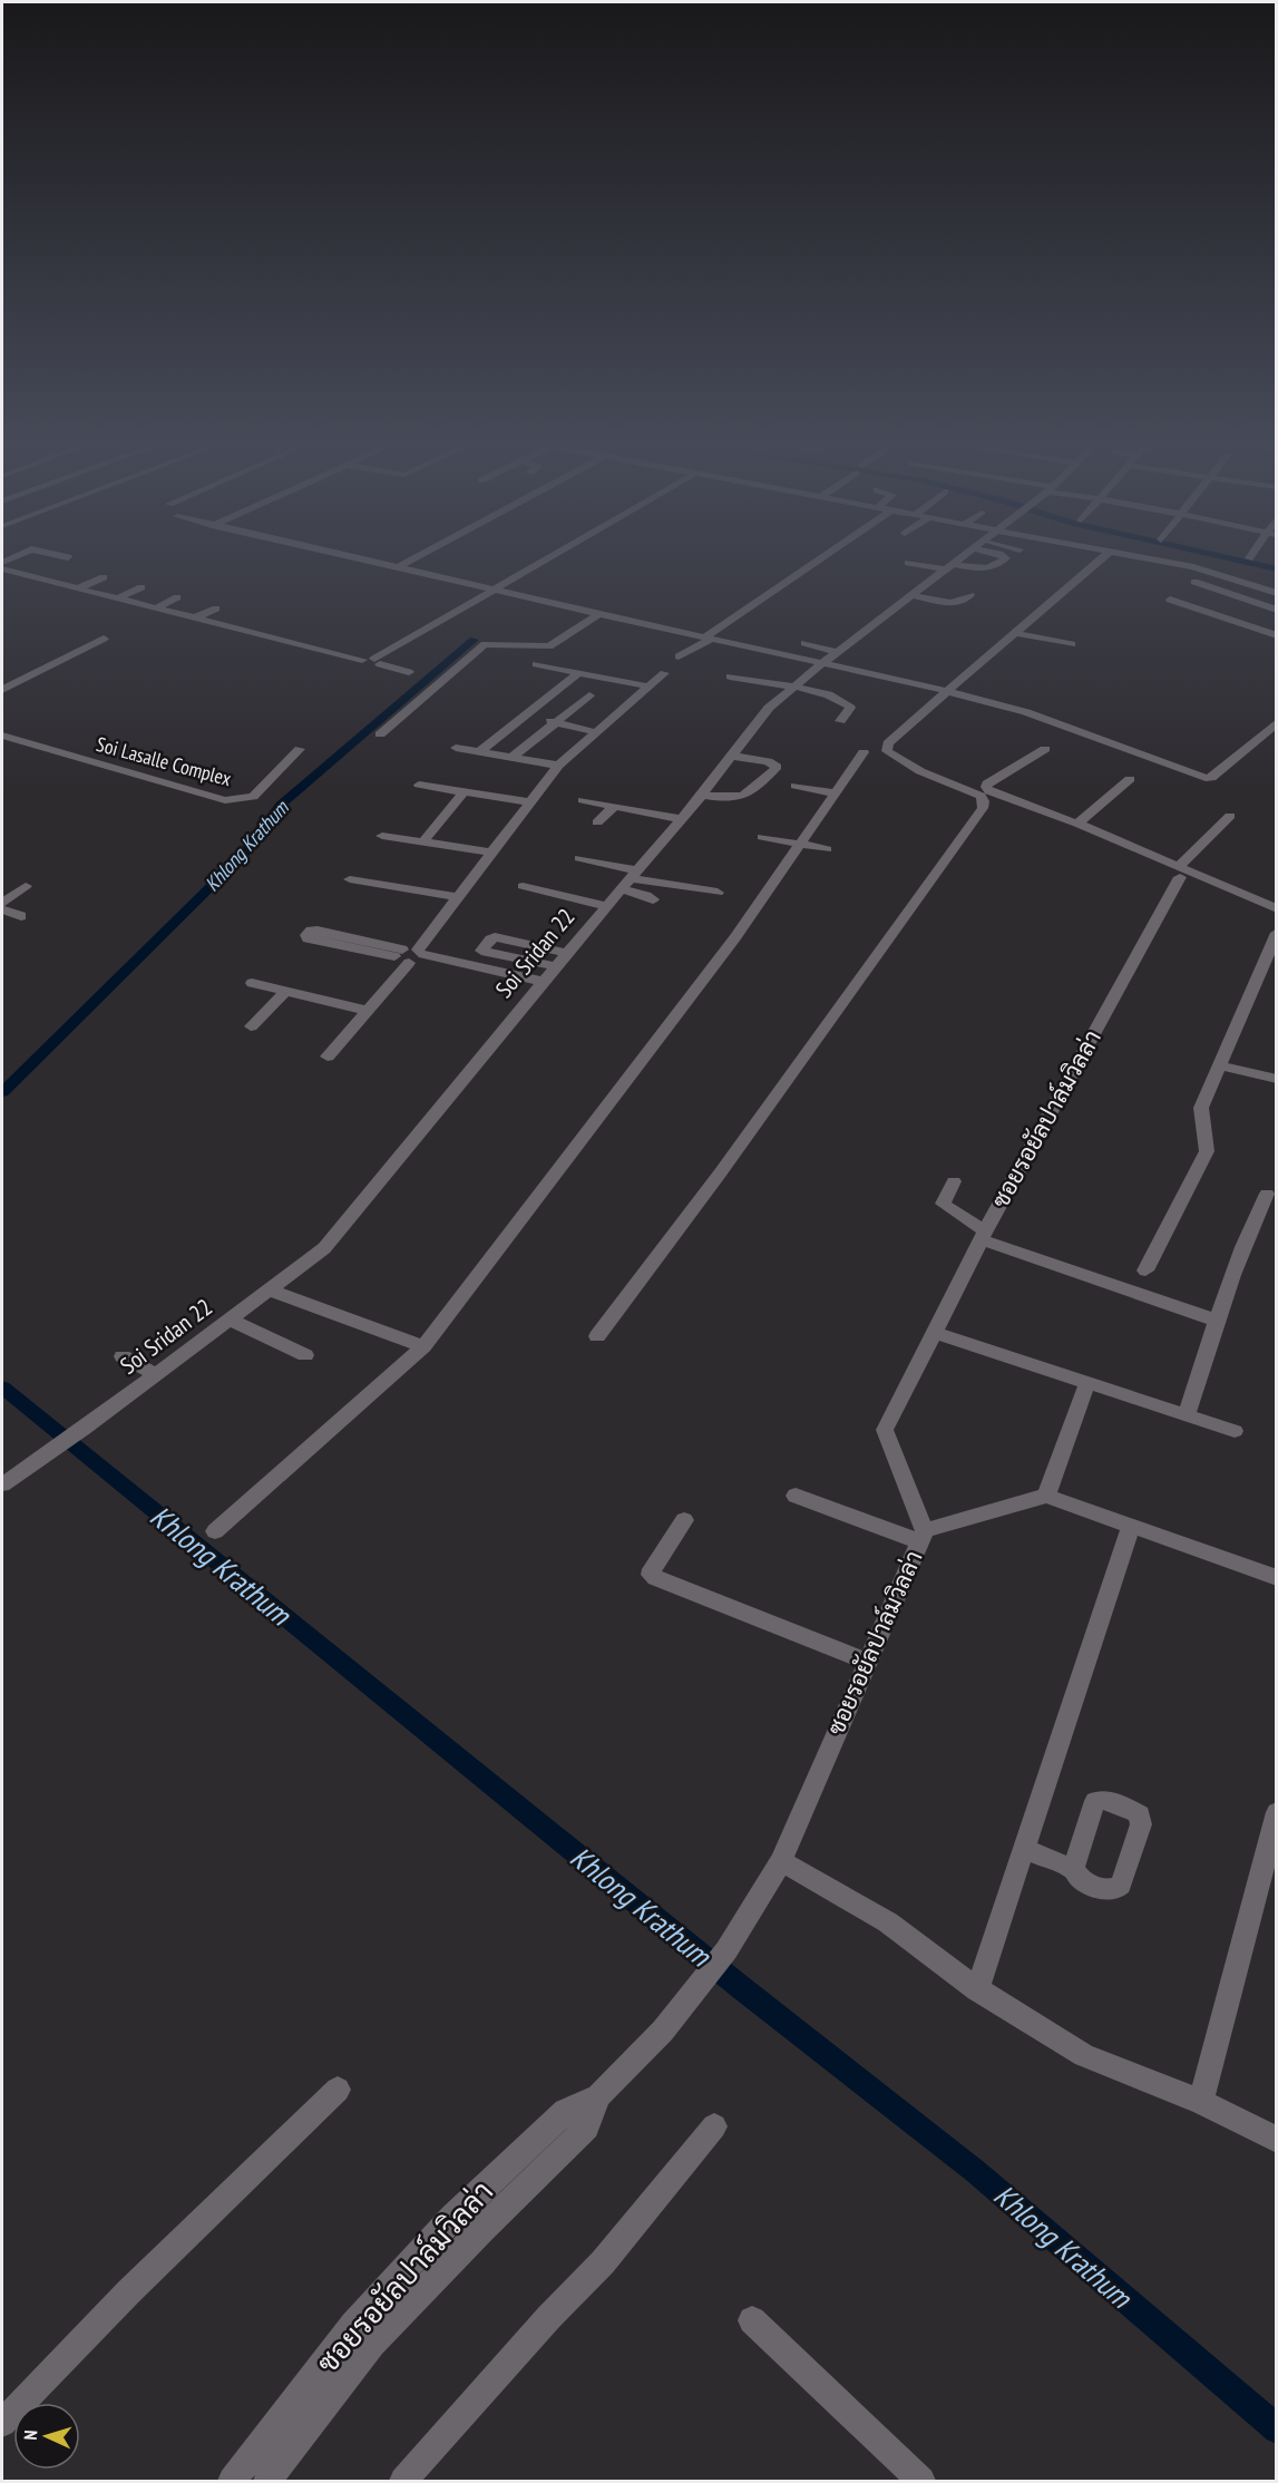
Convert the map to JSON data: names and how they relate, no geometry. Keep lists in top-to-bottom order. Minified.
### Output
{"streets":{"street":["Soi Lasalle Complex","Soi Sridan 22","ซอยรอยัลปาล์มวิลล่า"]},"water":["Khlong Krathum"],"north":"left"}
